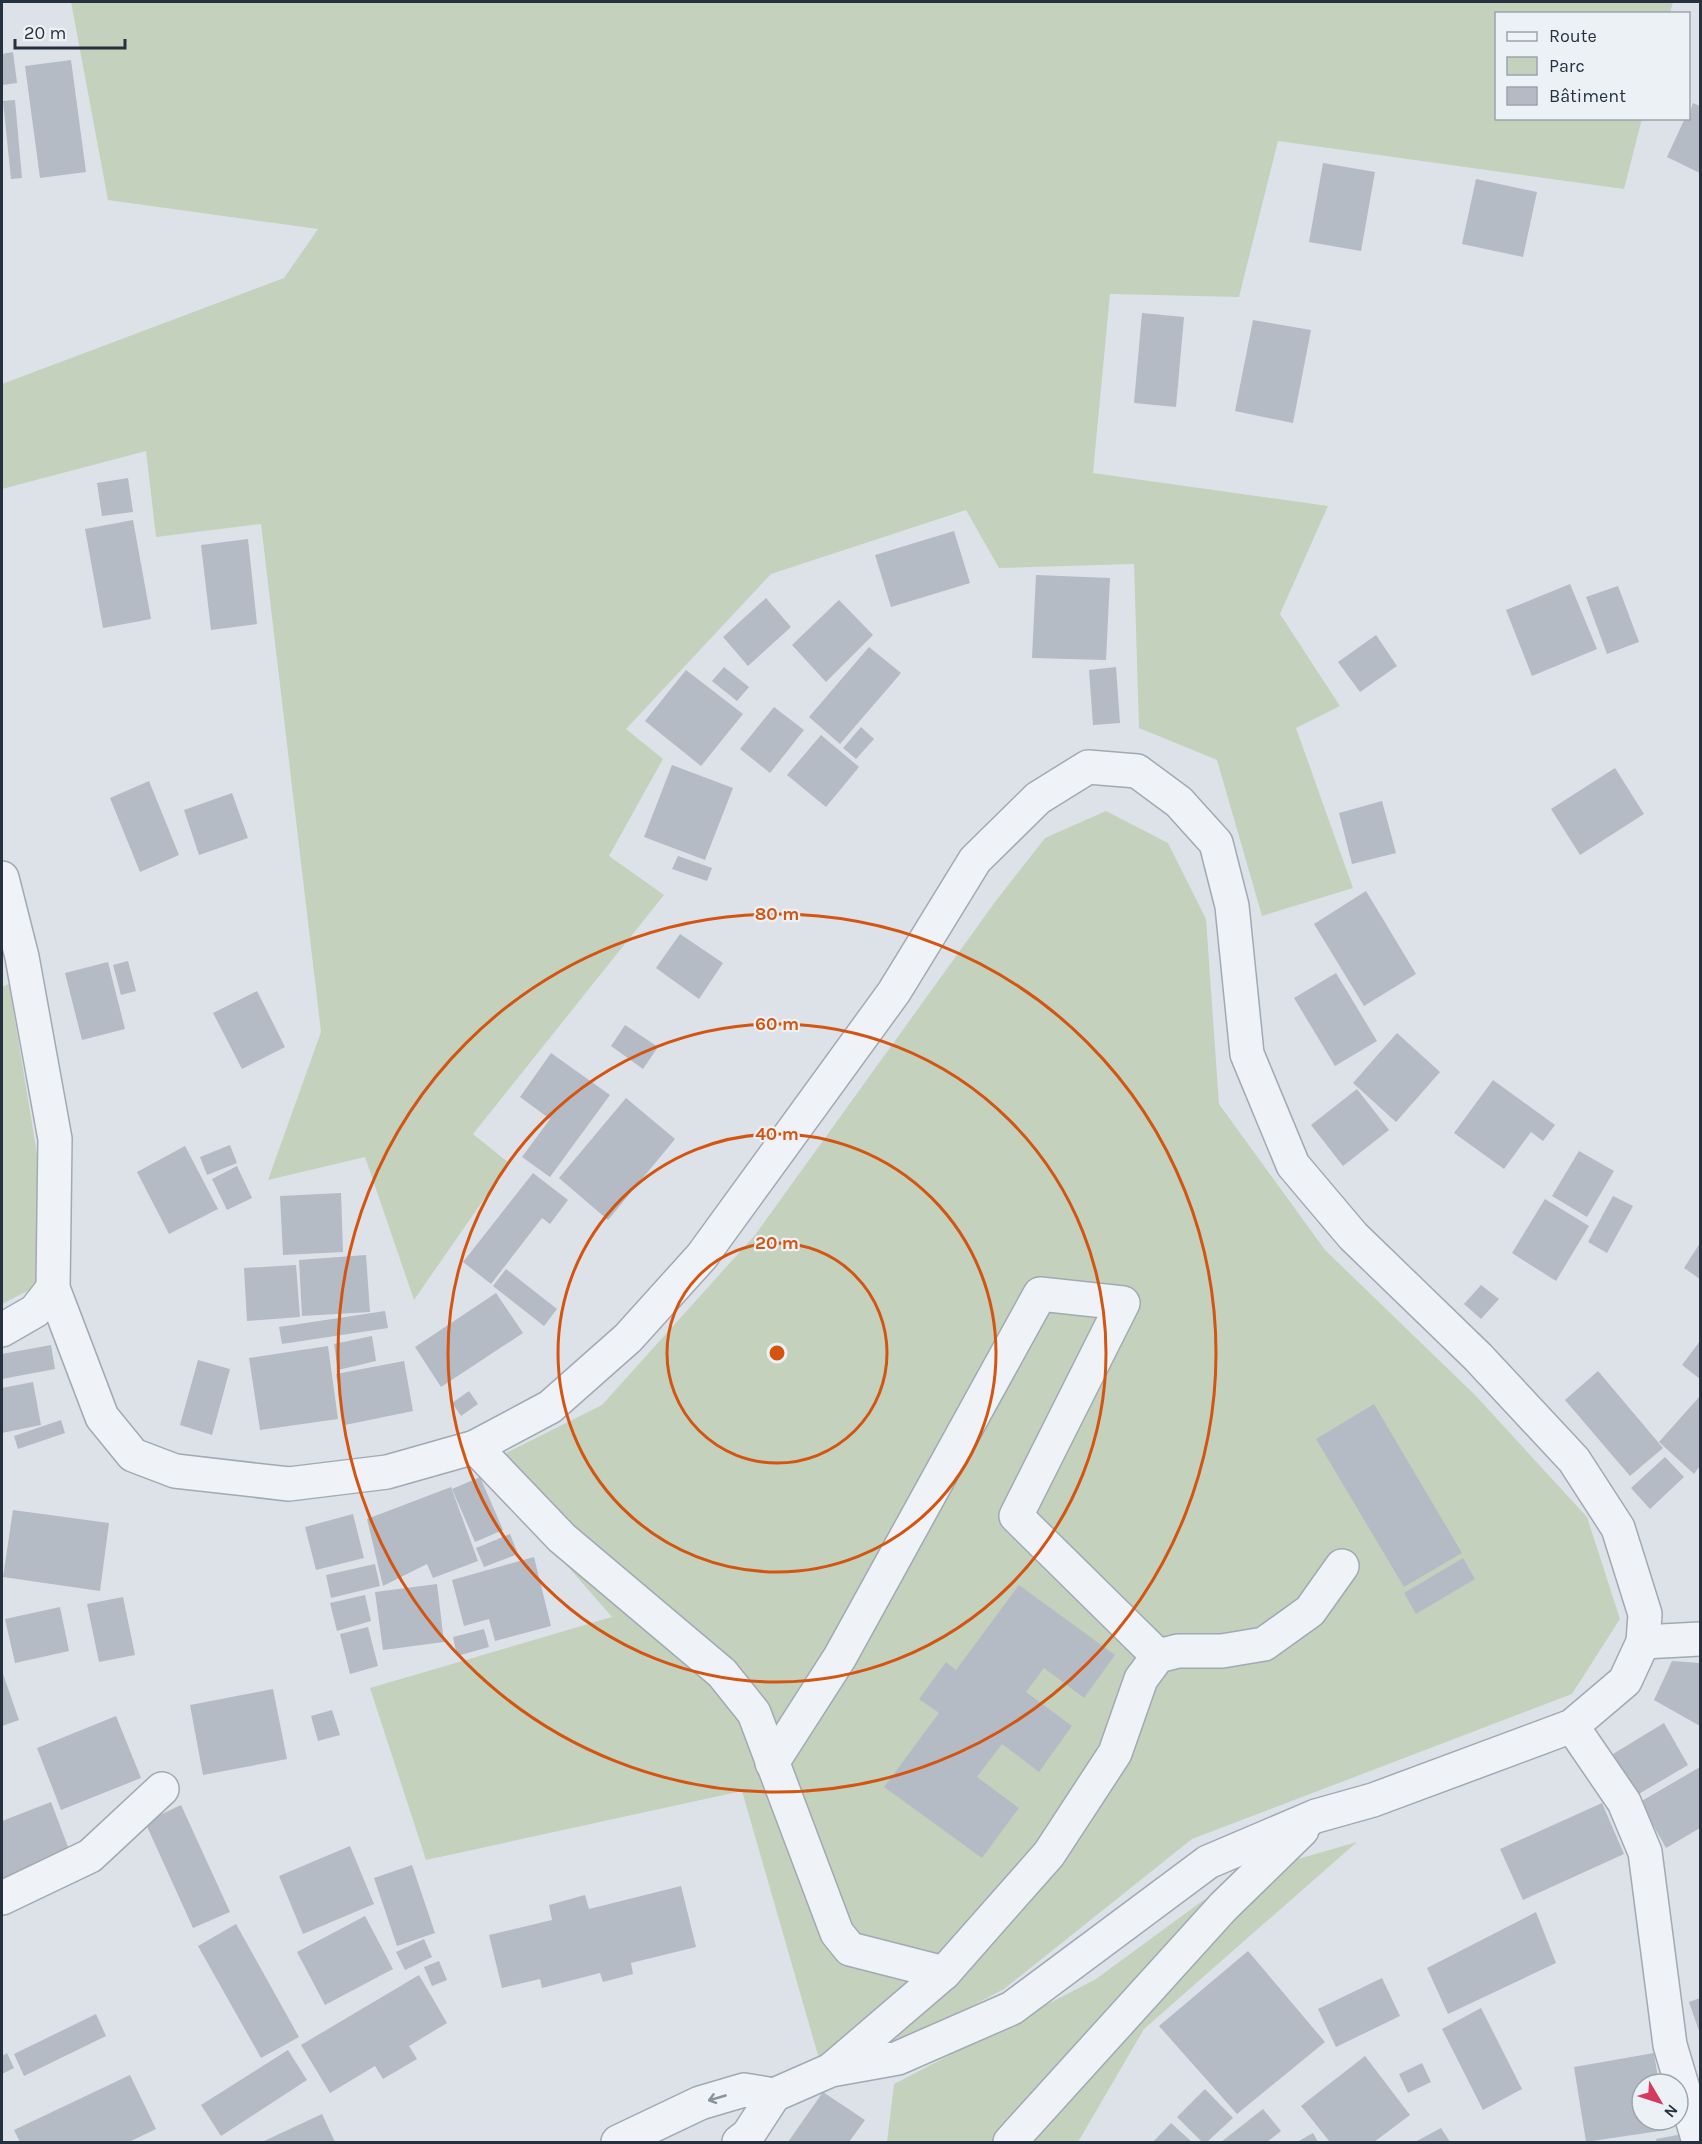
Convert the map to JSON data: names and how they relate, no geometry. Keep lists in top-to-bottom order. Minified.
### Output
{"legend":["Route","Parc","Bâtiment"],"scale_bar":"20 m","north":"bottom right","rings":["80 m","60 m","40 m","20 m"]}
